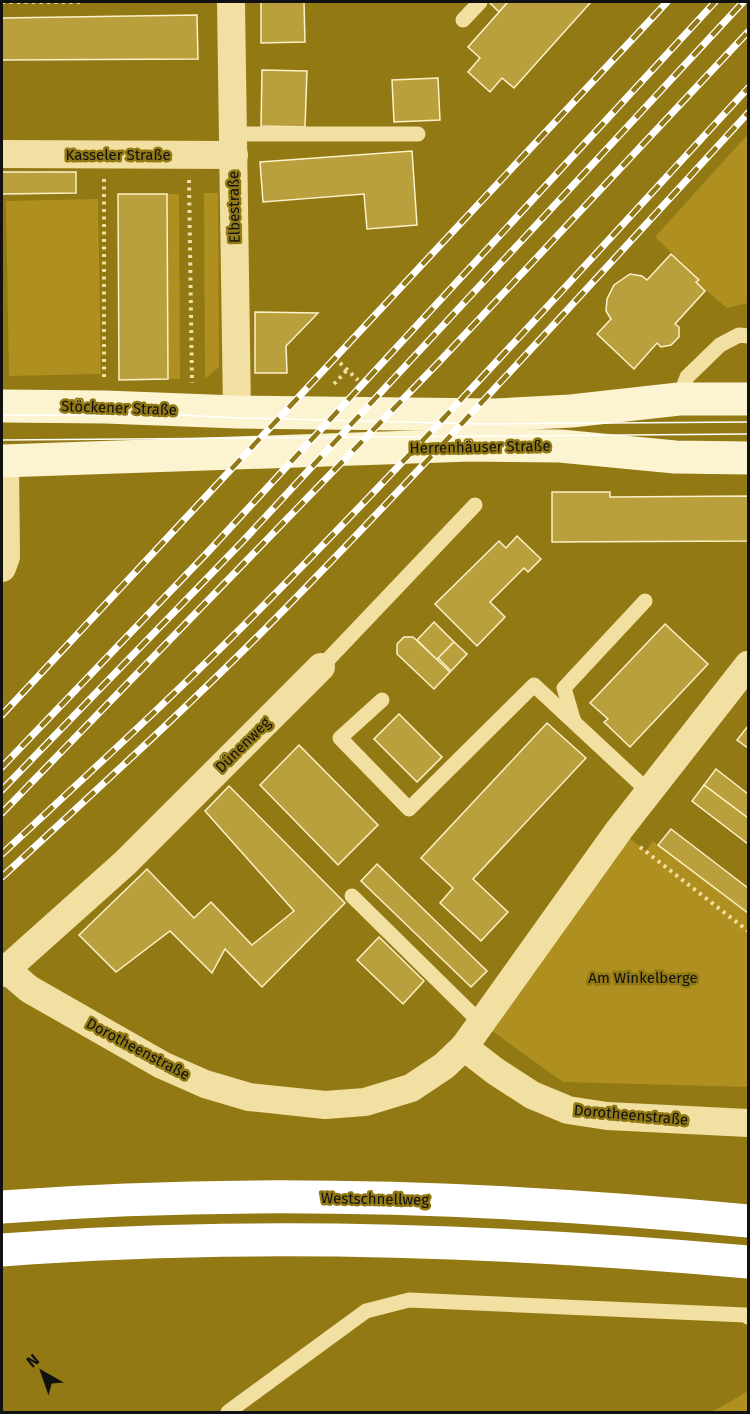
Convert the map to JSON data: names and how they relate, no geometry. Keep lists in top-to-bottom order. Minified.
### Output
{"streets":{"highway":["Westschnellweg"],"street":["Kasseler Straße","Elbestraße","Stöckener Straße","Herrenhäuser Straße","Dünenweg","Dorotheenstraße"]},"crossings":[["Kasseler Straße","Elbestraße"],["Elbestraße","Stöckener Straße"],["Dünenweg","Dorotheenstraße"]],"parks":["Am Winkelberge"],"north":"top left"}
